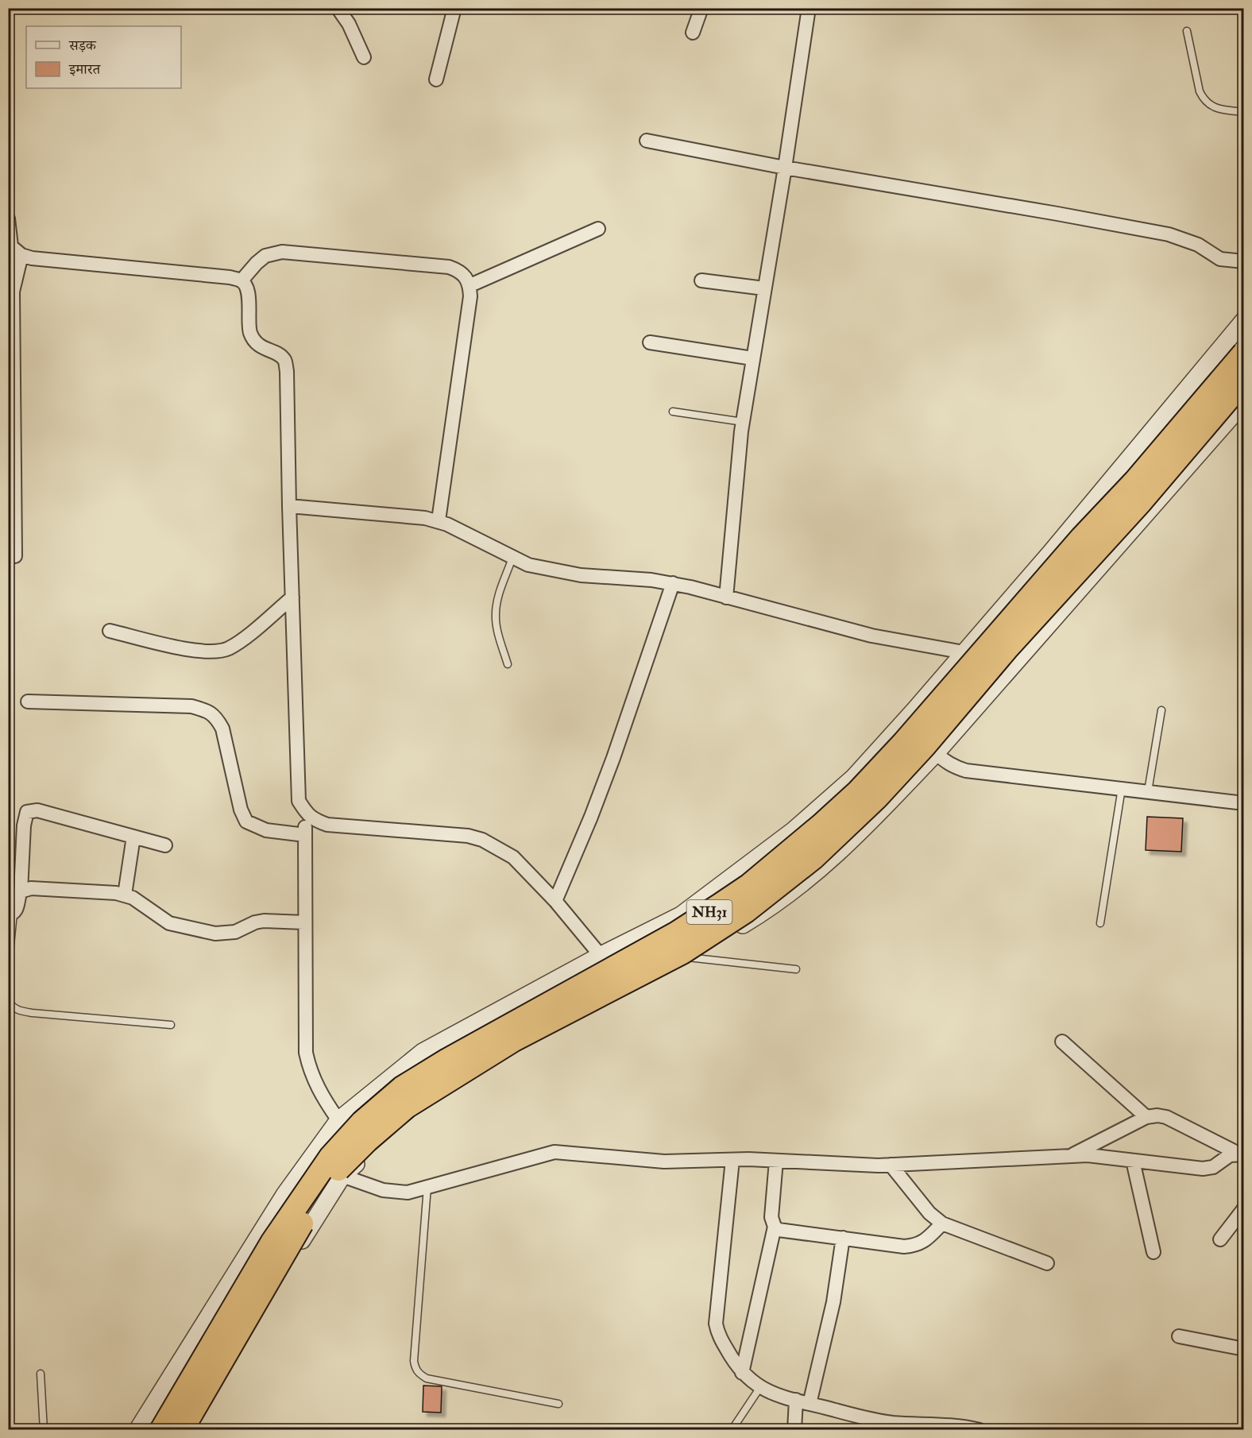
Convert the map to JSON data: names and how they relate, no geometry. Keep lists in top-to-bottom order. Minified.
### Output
{"streets":{"highway":["NH31"]},"legend":["सड़क","इमारत"]}
